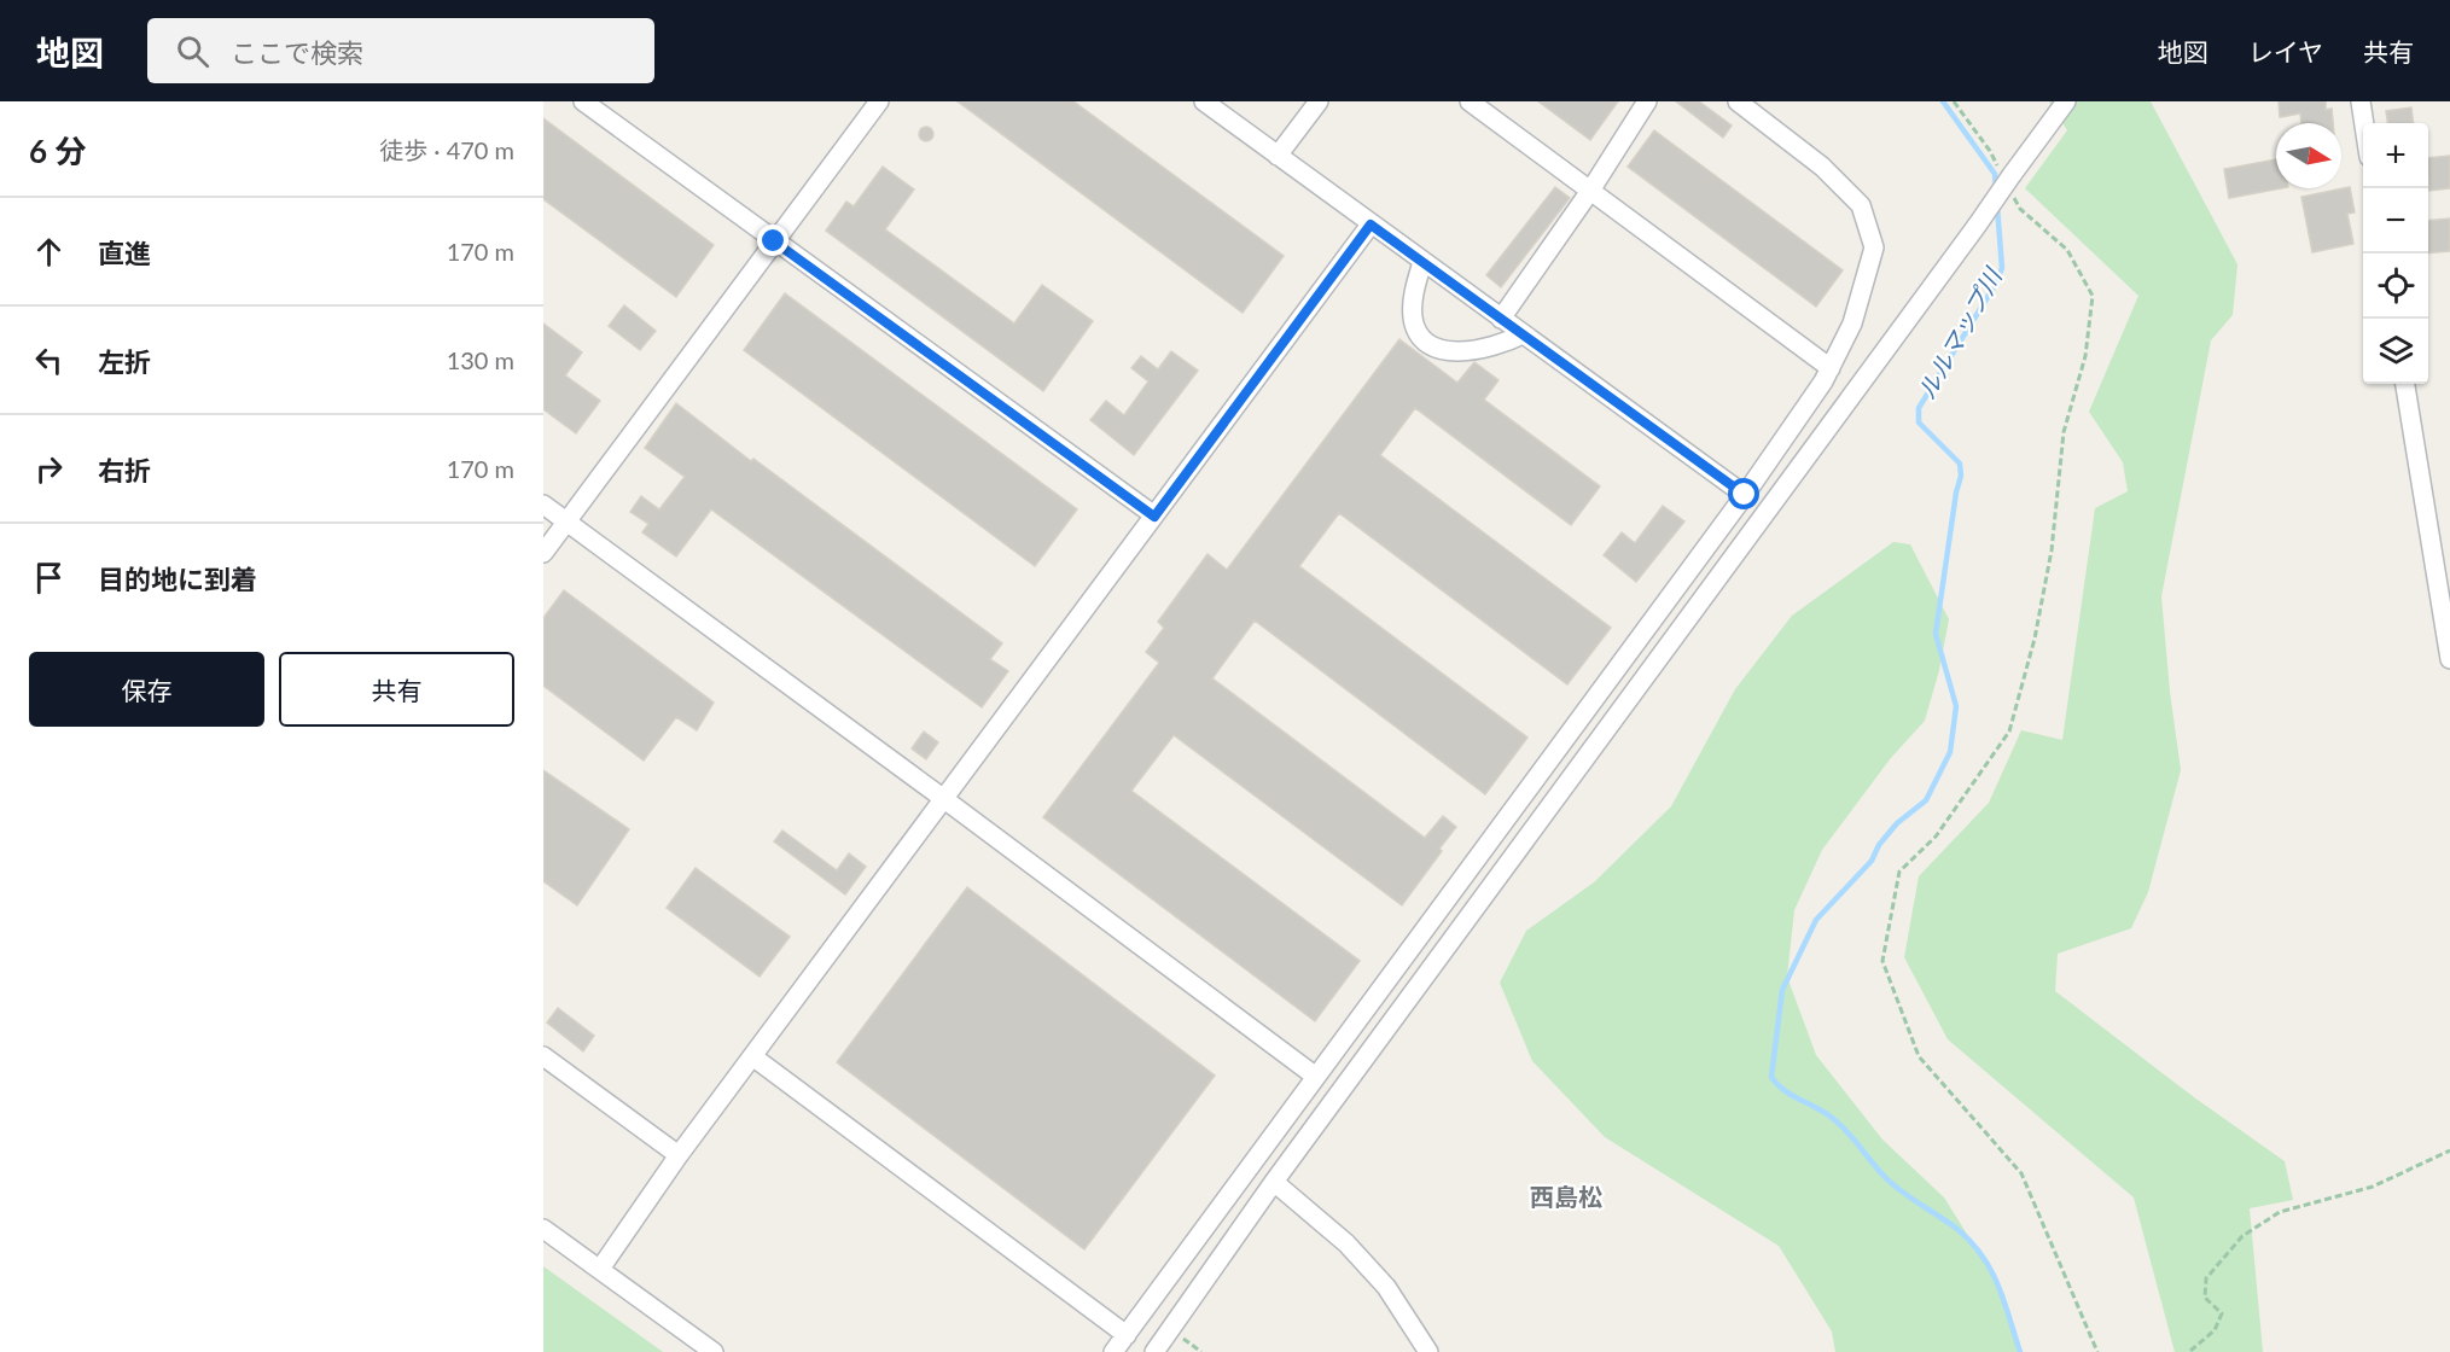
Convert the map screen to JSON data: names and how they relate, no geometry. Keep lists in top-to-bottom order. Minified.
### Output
{"districts":["西島松"],"water":["ルルマップ川"],"north":"right","page":{"header":"地図","search":"ここで検索","nav":["地図","レイヤ","共有"],"heading":["6 分","徒歩 · 470 m"],"map_buttons":["+","−"],"list":[["直進","170 m"],["左折","130 m"],["右折","170 m"],"目的地に到着"],"buttons":["保存","共有"]}}
